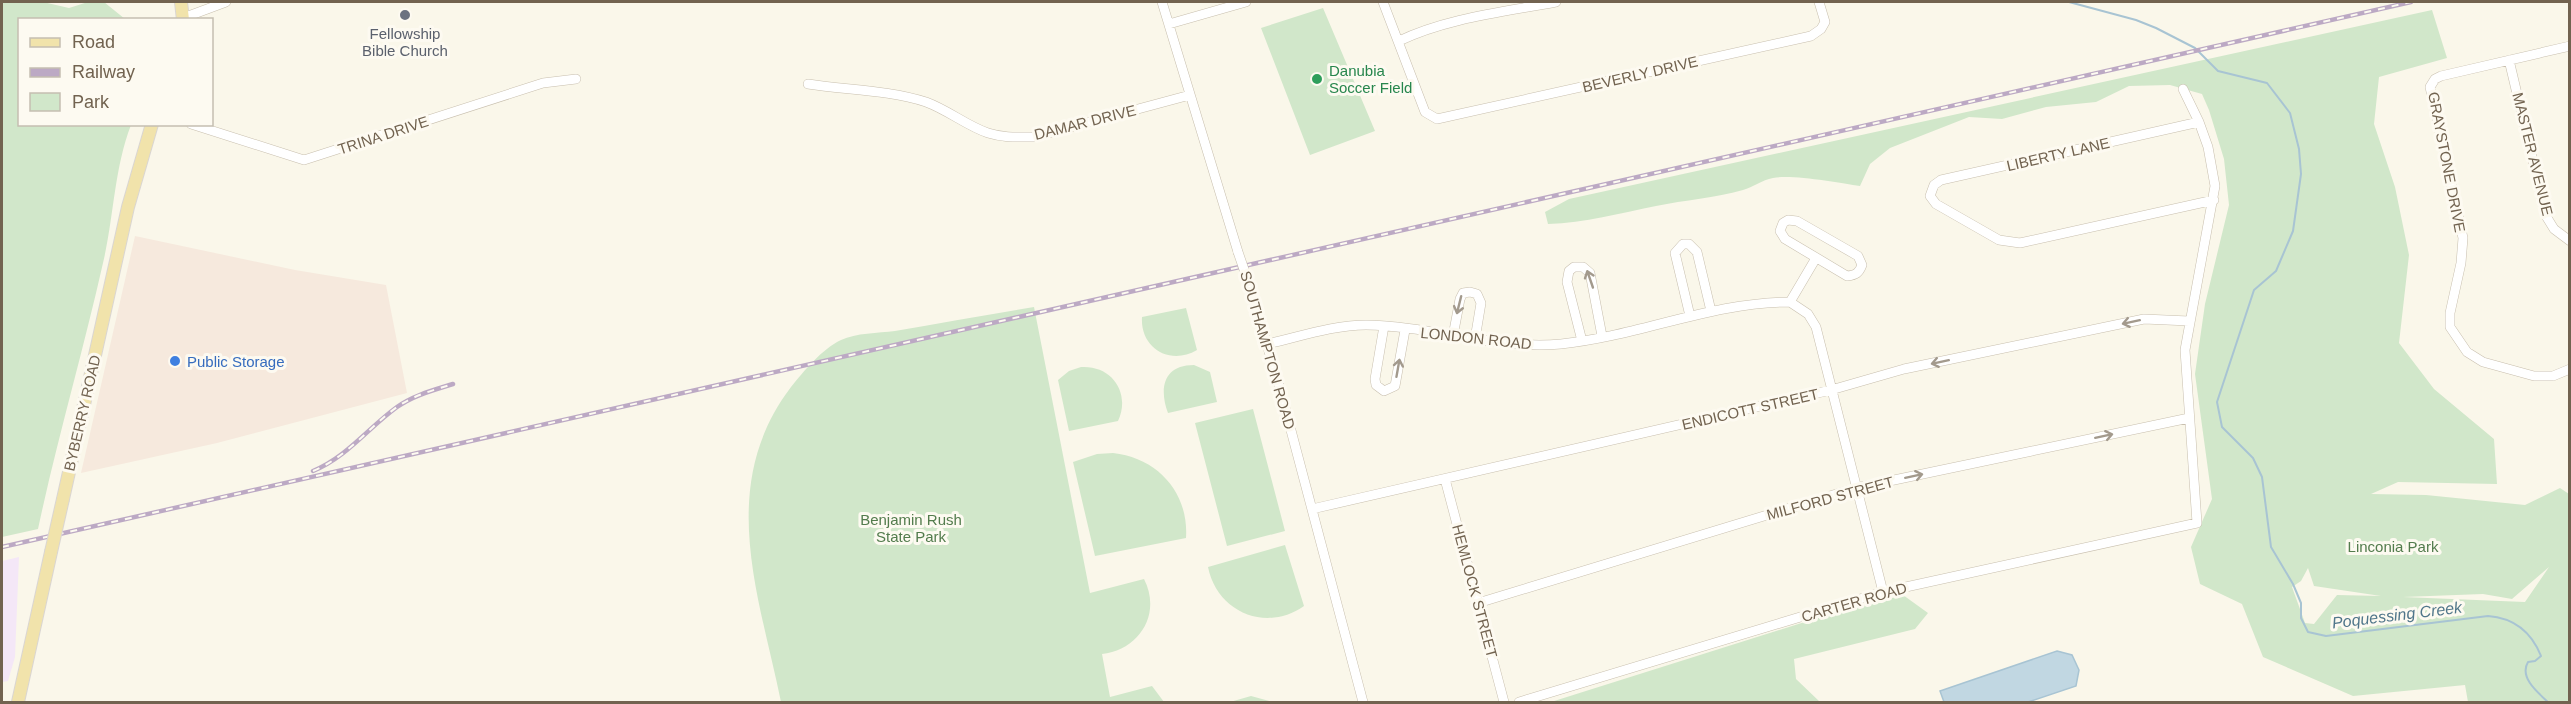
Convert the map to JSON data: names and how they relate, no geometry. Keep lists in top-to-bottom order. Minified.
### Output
{"streets":{"main road":["BYBERRY ROAD"],"street":["BEVERLY DRIVE","DAMAR DRIVE","TRINA DRIVE","LIBERTY LANE","MASTER AVENUE","GRAYSTONE DRIVE","LONDON ROAD","SOUTHAMPTON ROAD","ENDICOTT STREET","MILFORD STREET","HEMLOCK STREET","CARTER ROAD"]},"crossings":[["DAMAR DRIVE","SOUTHAMPTON ROAD"],["MASTER AVENUE","GRAYSTONE DRIVE"],["LONDON ROAD","SOUTHAMPTON ROAD"],["SOUTHAMPTON ROAD","ENDICOTT STREET"],["ENDICOTT STREET","HEMLOCK STREET"],["MILFORD STREET","HEMLOCK STREET"],["MILFORD STREET","CARTER ROAD"]],"one_way":["ENDICOTT STREET","MILFORD STREET"],"water":["Poquessing Creek"],"parks":["Benjamin Rush State Park","Linconia Park"],"places":["Fellowship Bible Church","Danubia Soccer Field","Public Storage"],"legend":["Road","Railway","Park"]}
